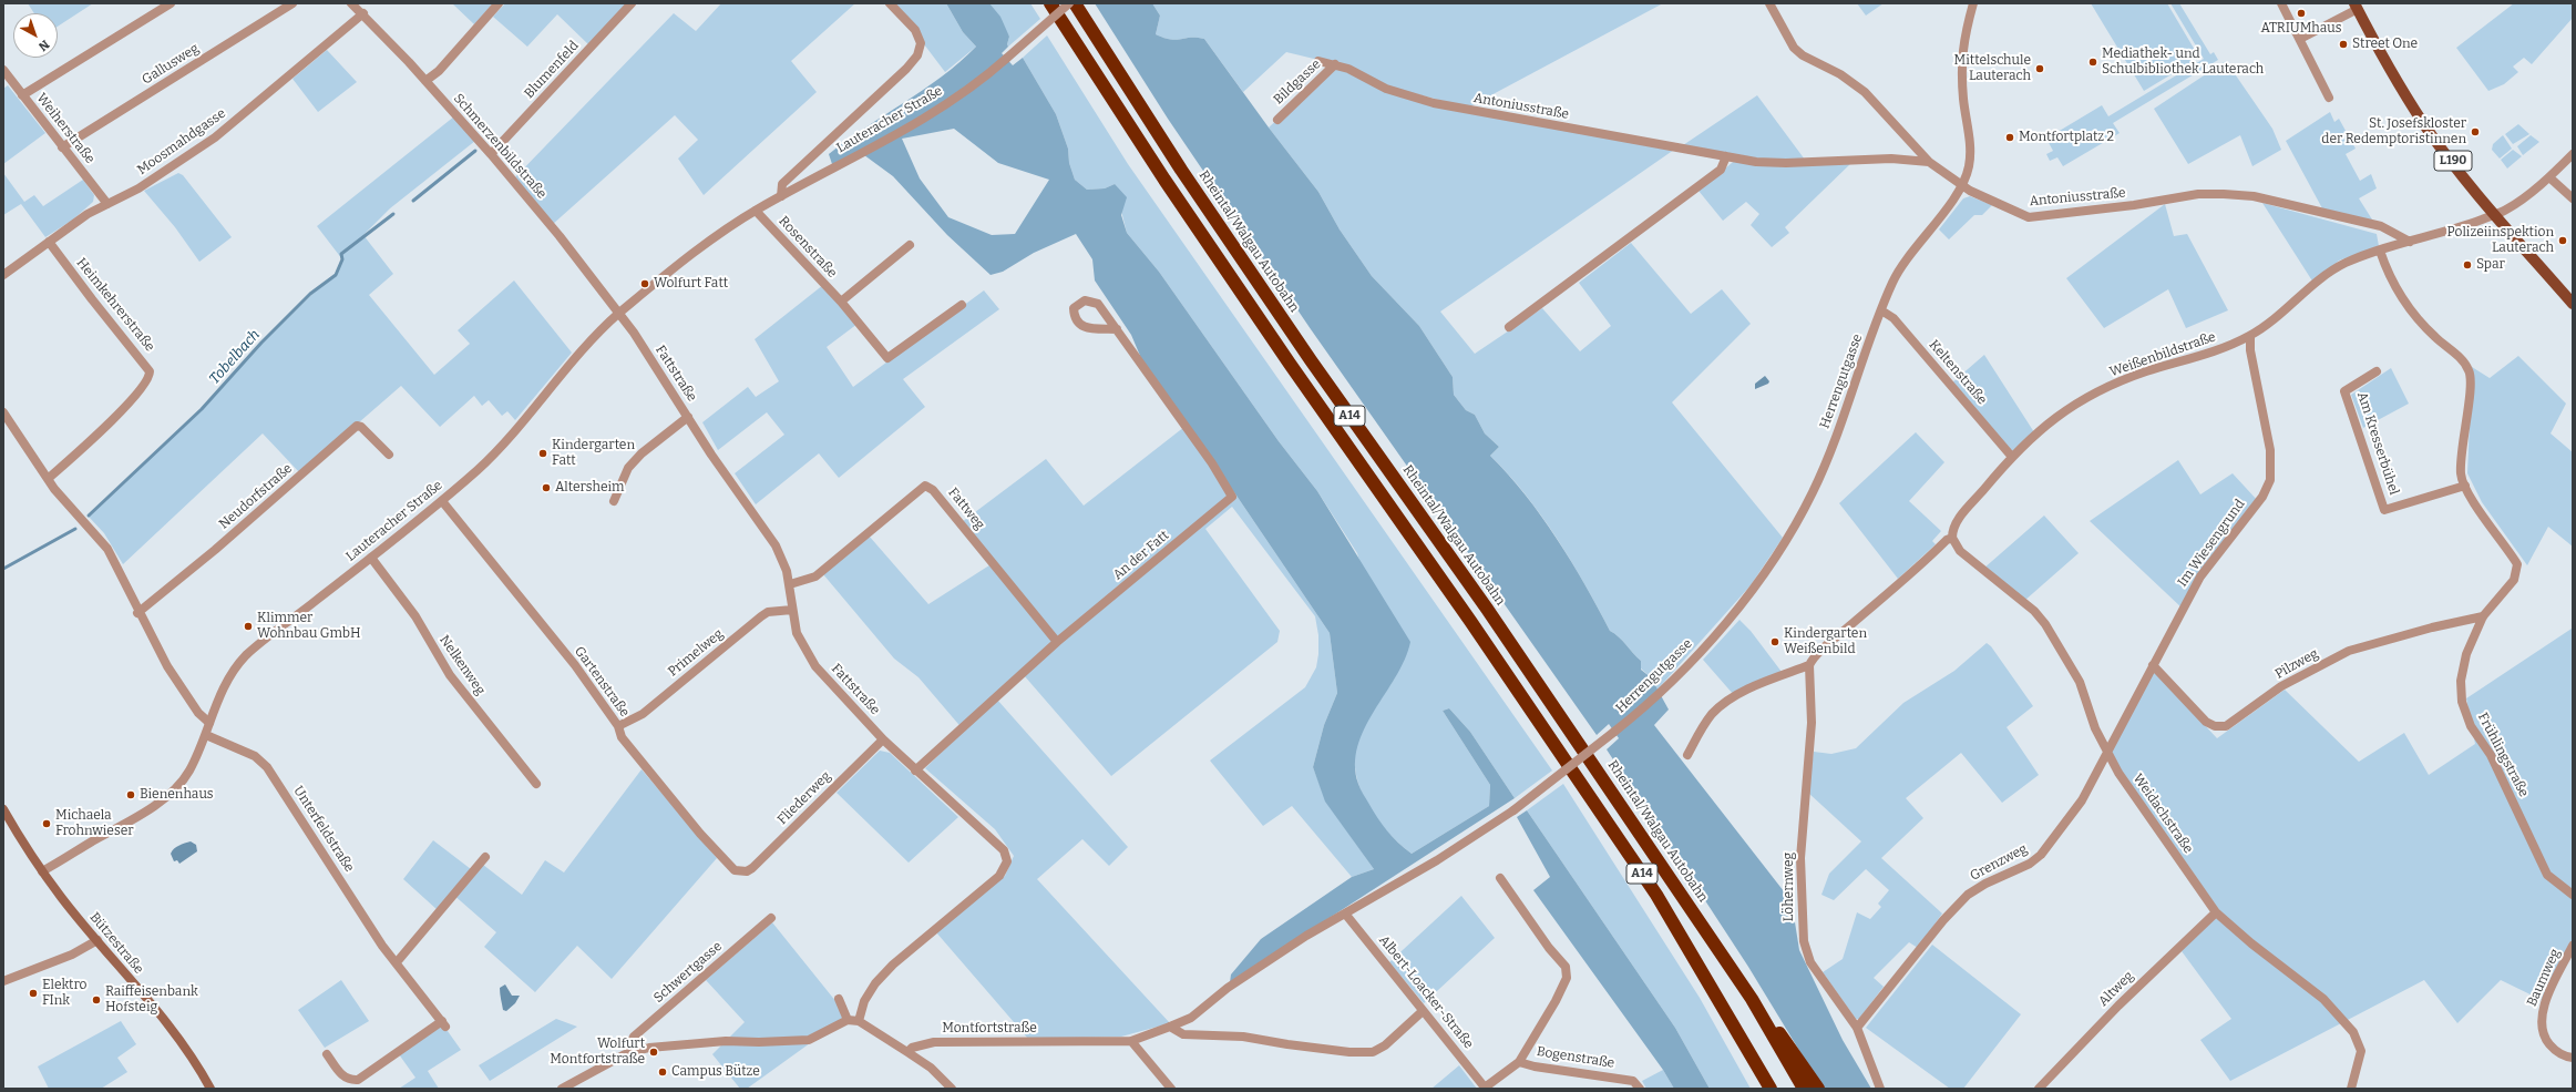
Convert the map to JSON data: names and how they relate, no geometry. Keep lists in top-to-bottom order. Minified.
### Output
{"streets":{"highway":["Rheintal/Walgau Autobahn","A14"],"main road":["L190","Bützestraße"],"street":["Gallusweg","Blumenfeld","Bildgasse","Antoniusstraße","Lauteracher Straße","Weiherstraße","Moosmahdgasse","Schmerzenbildstraße","Rosenstraße","Heimkehrerstraße","Weißenbildstraße","Keltenstraße","Fattstraße","Herrengutgasse","Am Kresserbühel","Neudorfstraße","Fattweg","Im Wiesengrund","An der Fatt","Primelweg","Pilzweg","Nelkenweg","Gartenstraße","Frühlingstraße","Fliederweg","Weidachstraße","Unterfeldstraße","Grenzweg","Löhernweg","Schwertgasse","Baumweg","Altweg","Albert-Loacker-Straße","Montfortstraße","Bogenstraße"]},"crossings":[["Gallusweg","Weiherstraße"],["Blumenfeld","Schmerzenbildstraße"],["Bildgasse","Antoniusstraße"],["Antoniusstraße","Weißenbildstraße"],["Antoniusstraße","Herrengutgasse"],["Lauteracher Straße","Schmerzenbildstraße"],["Lauteracher Straße","Rosenstraße"],["Lauteracher Straße","Fattstraße"],["Lauteracher Straße","Nelkenweg"],["Lauteracher Straße","Gartenstraße"],["Lauteracher Straße","Unterfeldstraße"],["Lauteracher Straße","Bützestraße"],["Weiherstraße","Moosmahdgasse"],["Moosmahdgasse","Schmerzenbildstraße"],["Moosmahdgasse","Heimkehrerstraße"],["Schmerzenbildstraße","Fattstraße"],["L190","Weißenbildstraße"],["Weißenbildstraße","Keltenstraße"],["Weißenbildstraße","Im Wiesengrund"],["Weißenbildstraße","Frühlingstraße"],["Weißenbildstraße","Weidachstraße"],["Keltenstraße","Herrengutgasse"],["Fattstraße","Fattweg"],["Fattstraße","An der Fatt"],["Fattstraße","Primelweg"],["Fattstraße","Fliederweg"],["Herrengutgasse","Albert-Loacker-Straße"],["Am Kresserbühel","Frühlingstraße"],["Fattweg","An der Fatt"],["Im Wiesengrund","Pilzweg"],["Im Wiesengrund","Weidachstraße"],["Im Wiesengrund","Grenzweg"],["Primelweg","Gartenstraße"],["Pilzweg","Frühlingstraße"],["Gartenstraße","Fliederweg"],["Weidachstraße","Grenzweg"],["Weidachstraße","Altweg"],["Grenzweg","Löhernweg"],["Albert-Loacker-Straße","Bogenstraße"]],"water":["Tobelbach"],"places":["ATRIUMhaus","Street One","Mediathek- und Schulbibliothek Lauterach","Mittelschule Lauterach","St. Josefskloster der Redemptoristinnen","Montfortplatz 2","Polizeiinspektion Lauterach","Spar","Wolfurt Fatt","Kindergarten Fatt","Altersheim","Klimmer Wohnbau GmbH","Kindergarten Weißenbild","Bienenhaus","Michaela Frohnwieser","Elektro FInk","Raiffeisenbank Hofsteig","Wolfurt Montfortstraße","Campus Bütze"],"north":"bottom right"}
